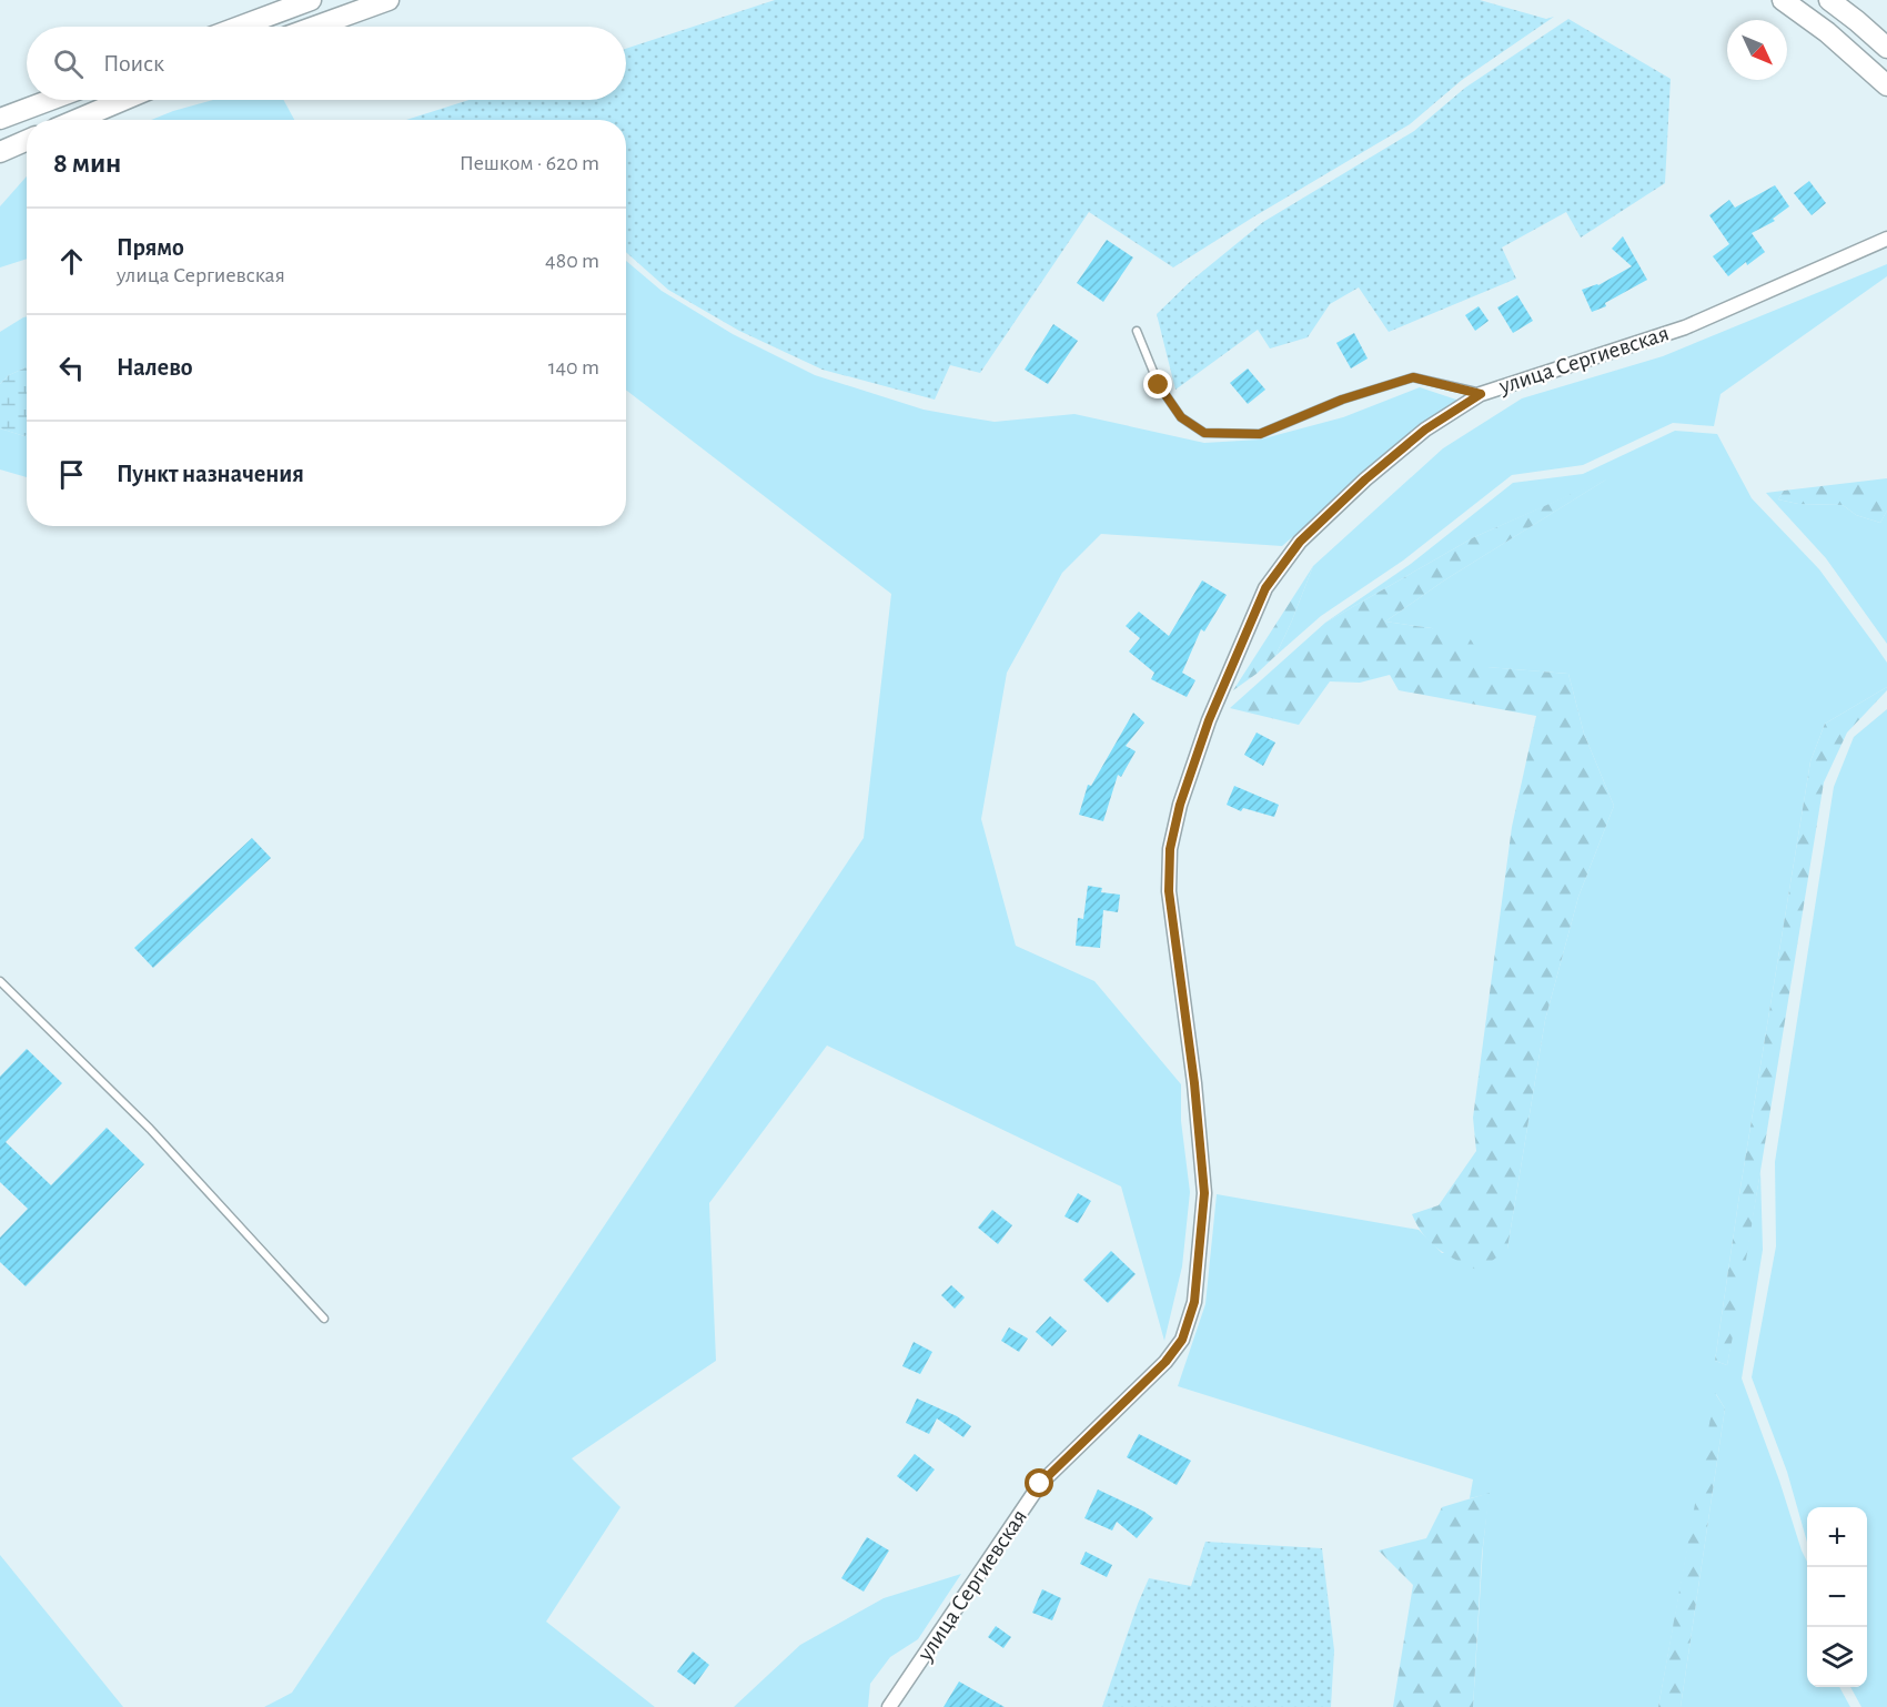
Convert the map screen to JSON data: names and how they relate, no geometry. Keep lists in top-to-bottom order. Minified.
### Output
{"streets":{"street":["улица Сергиевская"]},"north":"bottom right","page":{"search":"Поиск","heading":["8 мин","Пешком · 620 m"],"list":[["Прямо","улица Сергиевская","480 m"],["Налево","140 m"],"Пункт назначения"],"map_buttons":["+","−"]}}
